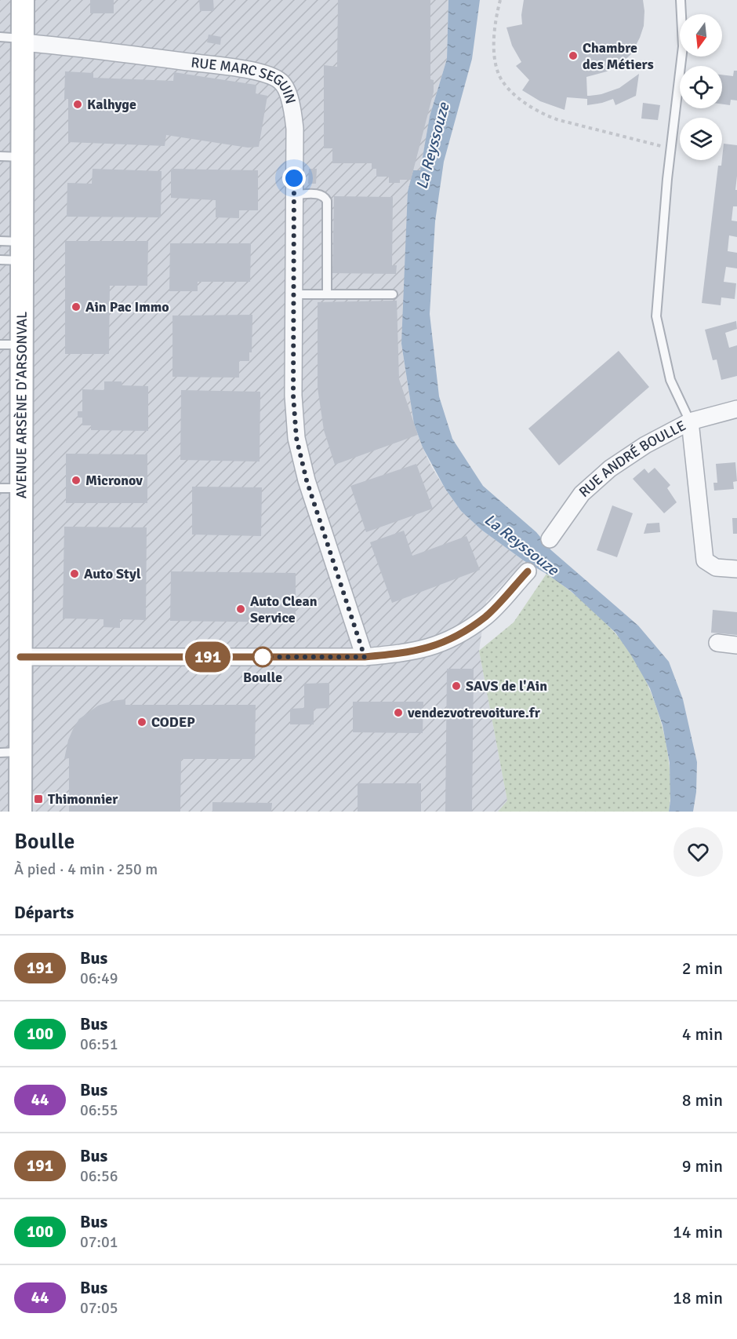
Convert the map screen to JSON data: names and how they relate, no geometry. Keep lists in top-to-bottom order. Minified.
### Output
{"streets":{"street":["RUE MARC SEGUIN","AVENUE ARSÈNE D'ARSONVAL","RUE ANDRÉ BOULLE"]},"crossings":[["RUE MARC SEGUIN","AVENUE ARSÈNE D'ARSONVAL"]],"water":["La Reyssouze"],"places":{"other":["Chambre des Métiers","Kalhyge","Ain Pac Immo","Micronov","Auto Styl","Auto Clean Service","Boulle","SAVS de l'Ain","vendezvotrevoiture.fr","CODEP"],"transit":["Thimonnier"]},"lines":["bus line 191"],"north":"bottom","page":{"on_map":"191","heading":[["Boulle","À pied · 4 min · 250 m"],"Départs"],"list":[{"mark":"191","name":"Bus","note":"06:49","value":"2 min"},{"mark":"100","name":"Bus","note":"06:51","value":"4 min"},{"mark":"44","name":"Bus","note":"06:55","value":"8 min"},{"mark":"191","name":"Bus","note":"06:56","value":"9 min"},{"mark":"100","name":"Bus","note":"07:01","value":"14 min"},{"mark":"44","name":"Bus","note":"07:05","value":"18 min"}]}}
